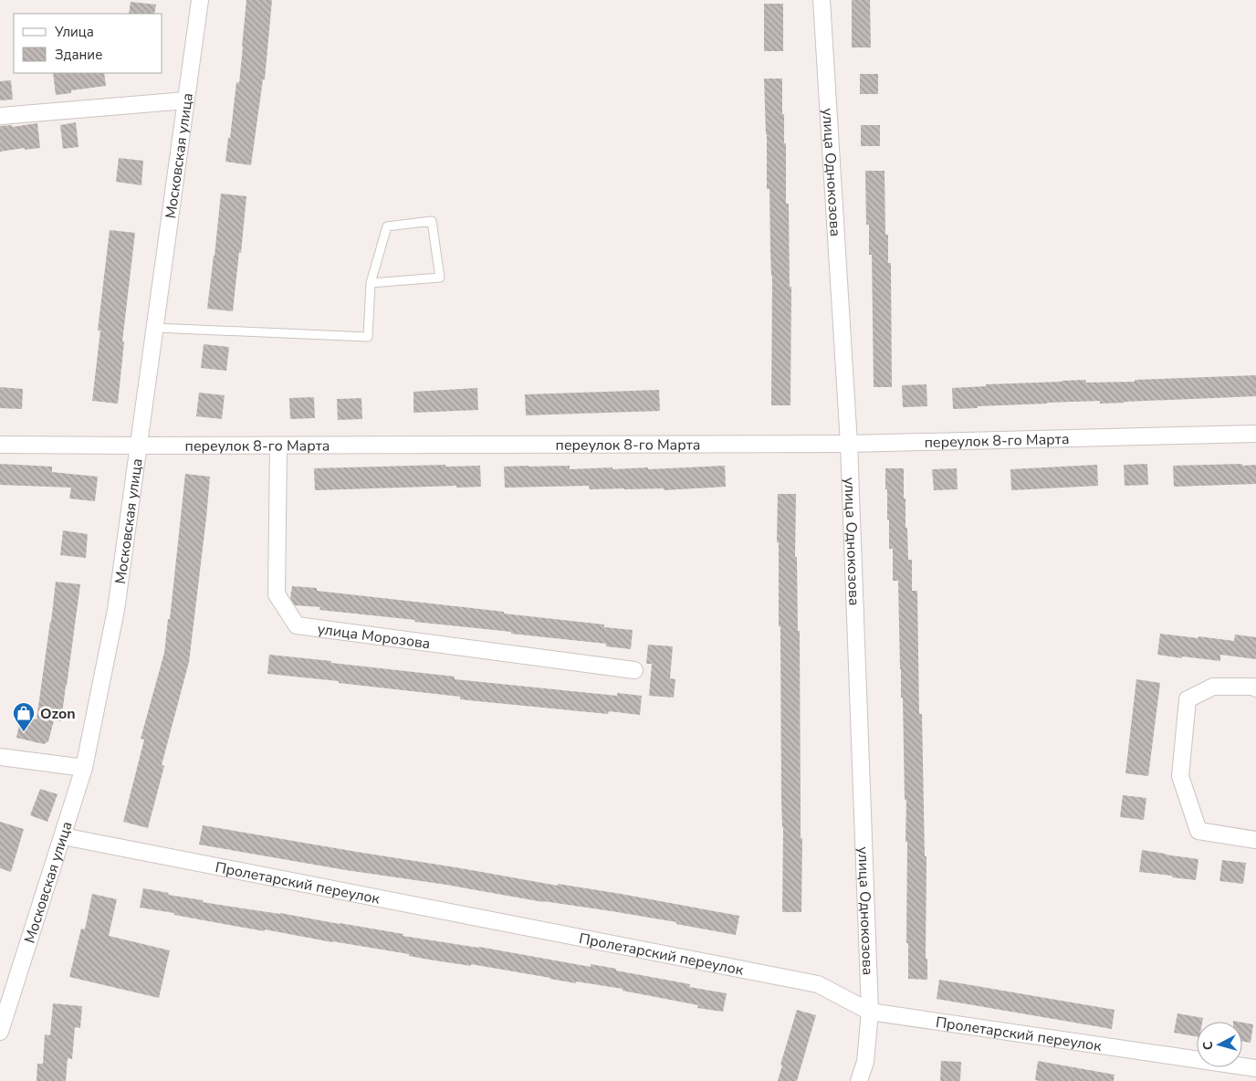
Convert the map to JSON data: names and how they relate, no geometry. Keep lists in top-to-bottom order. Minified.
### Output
{"streets":{"street":["Московская улица","улица Однокозова","переулок 8-го Марта","улица Морозова","Пролетарский переулок"]},"crossings":[["Московская улица","переулок 8-го Марта"],["Московская улица","Пролетарский переулок"],["улица Однокозова","переулок 8-го Марта"],["улица Однокозова","Пролетарский переулок"],["переулок 8-го Марта","улица Морозова"]],"places":{"shop":["Ozon"]},"legend":["Улица","Здание"],"north":"left"}
